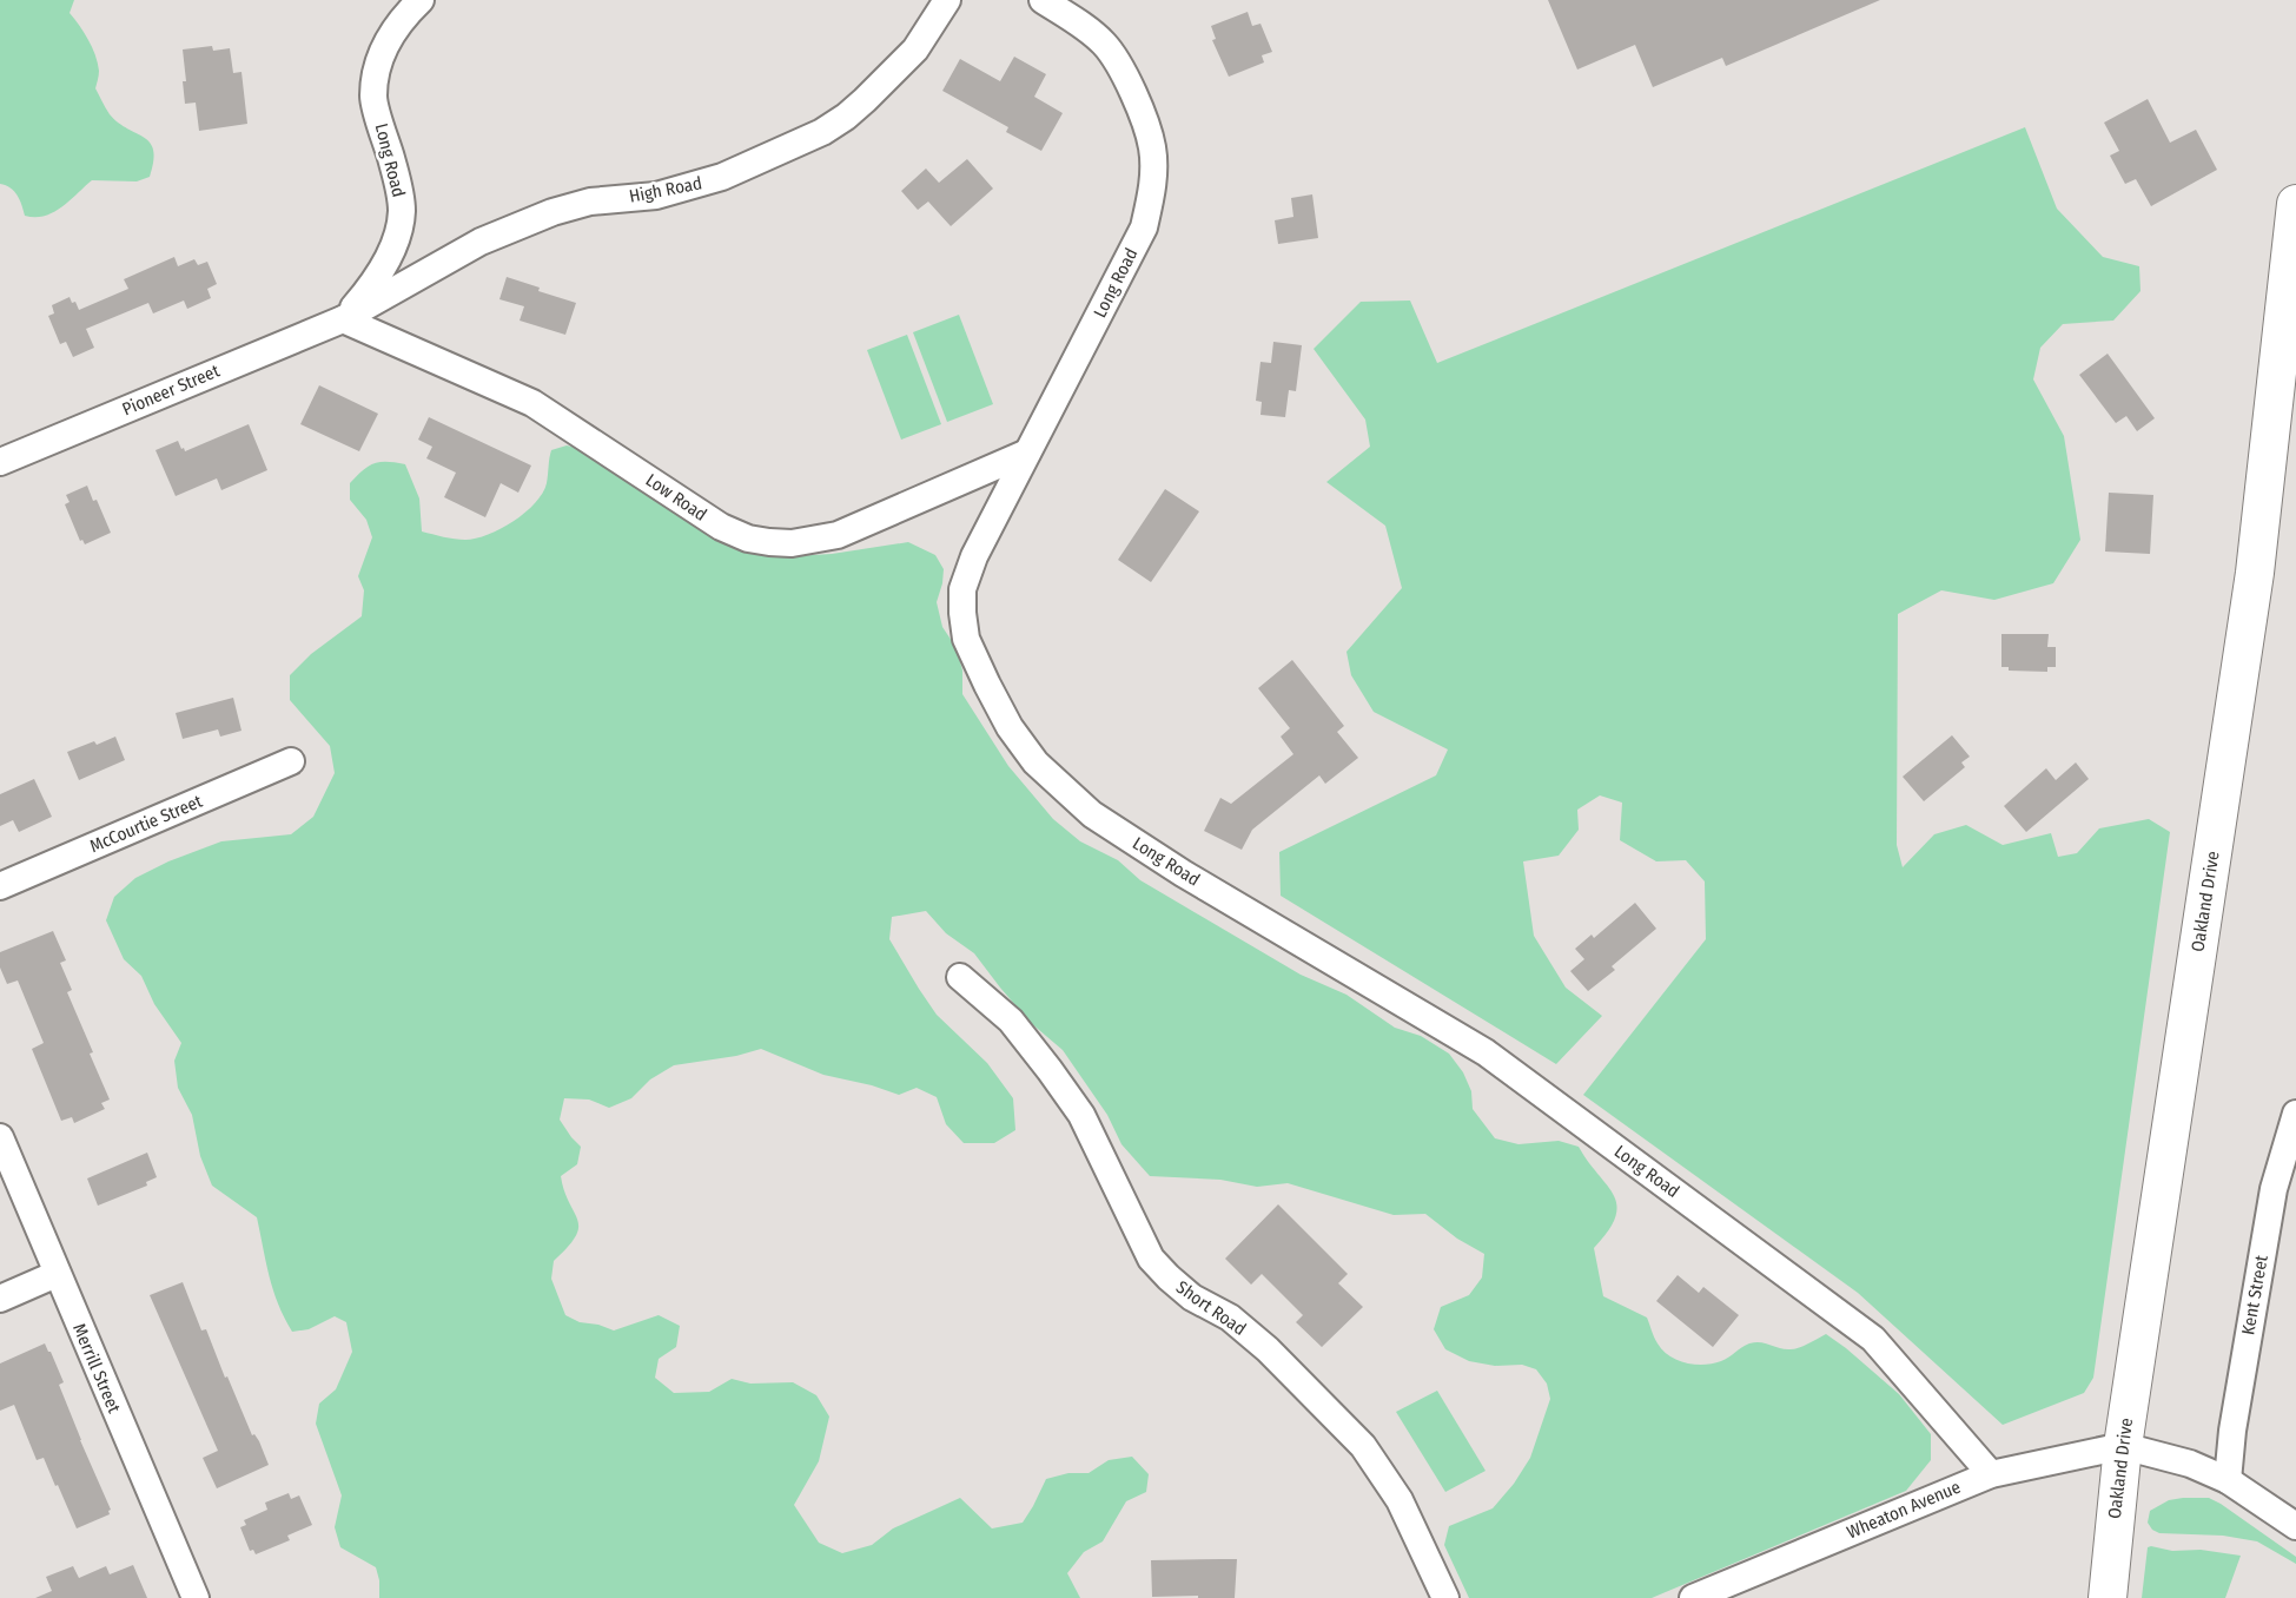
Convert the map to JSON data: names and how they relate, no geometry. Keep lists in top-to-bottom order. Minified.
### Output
{"streets":{"main road":["Oakland Drive"],"street":["Long Road","High Road","Pioneer Street","Low Road","McCourtie Street","Kent Street","Short Road","Merrill Street","Wheaton Avenue"]},"crossings":[["Long Road","High Road"],["Long Road","Pioneer Street"],["Long Road","Low Road"],["Long Road","Wheaton Avenue"],["High Road","Pioneer Street"],["High Road","Low Road"],["Pioneer Street","Low Road"],["Oakland Drive","Wheaton Avenue"]]}
